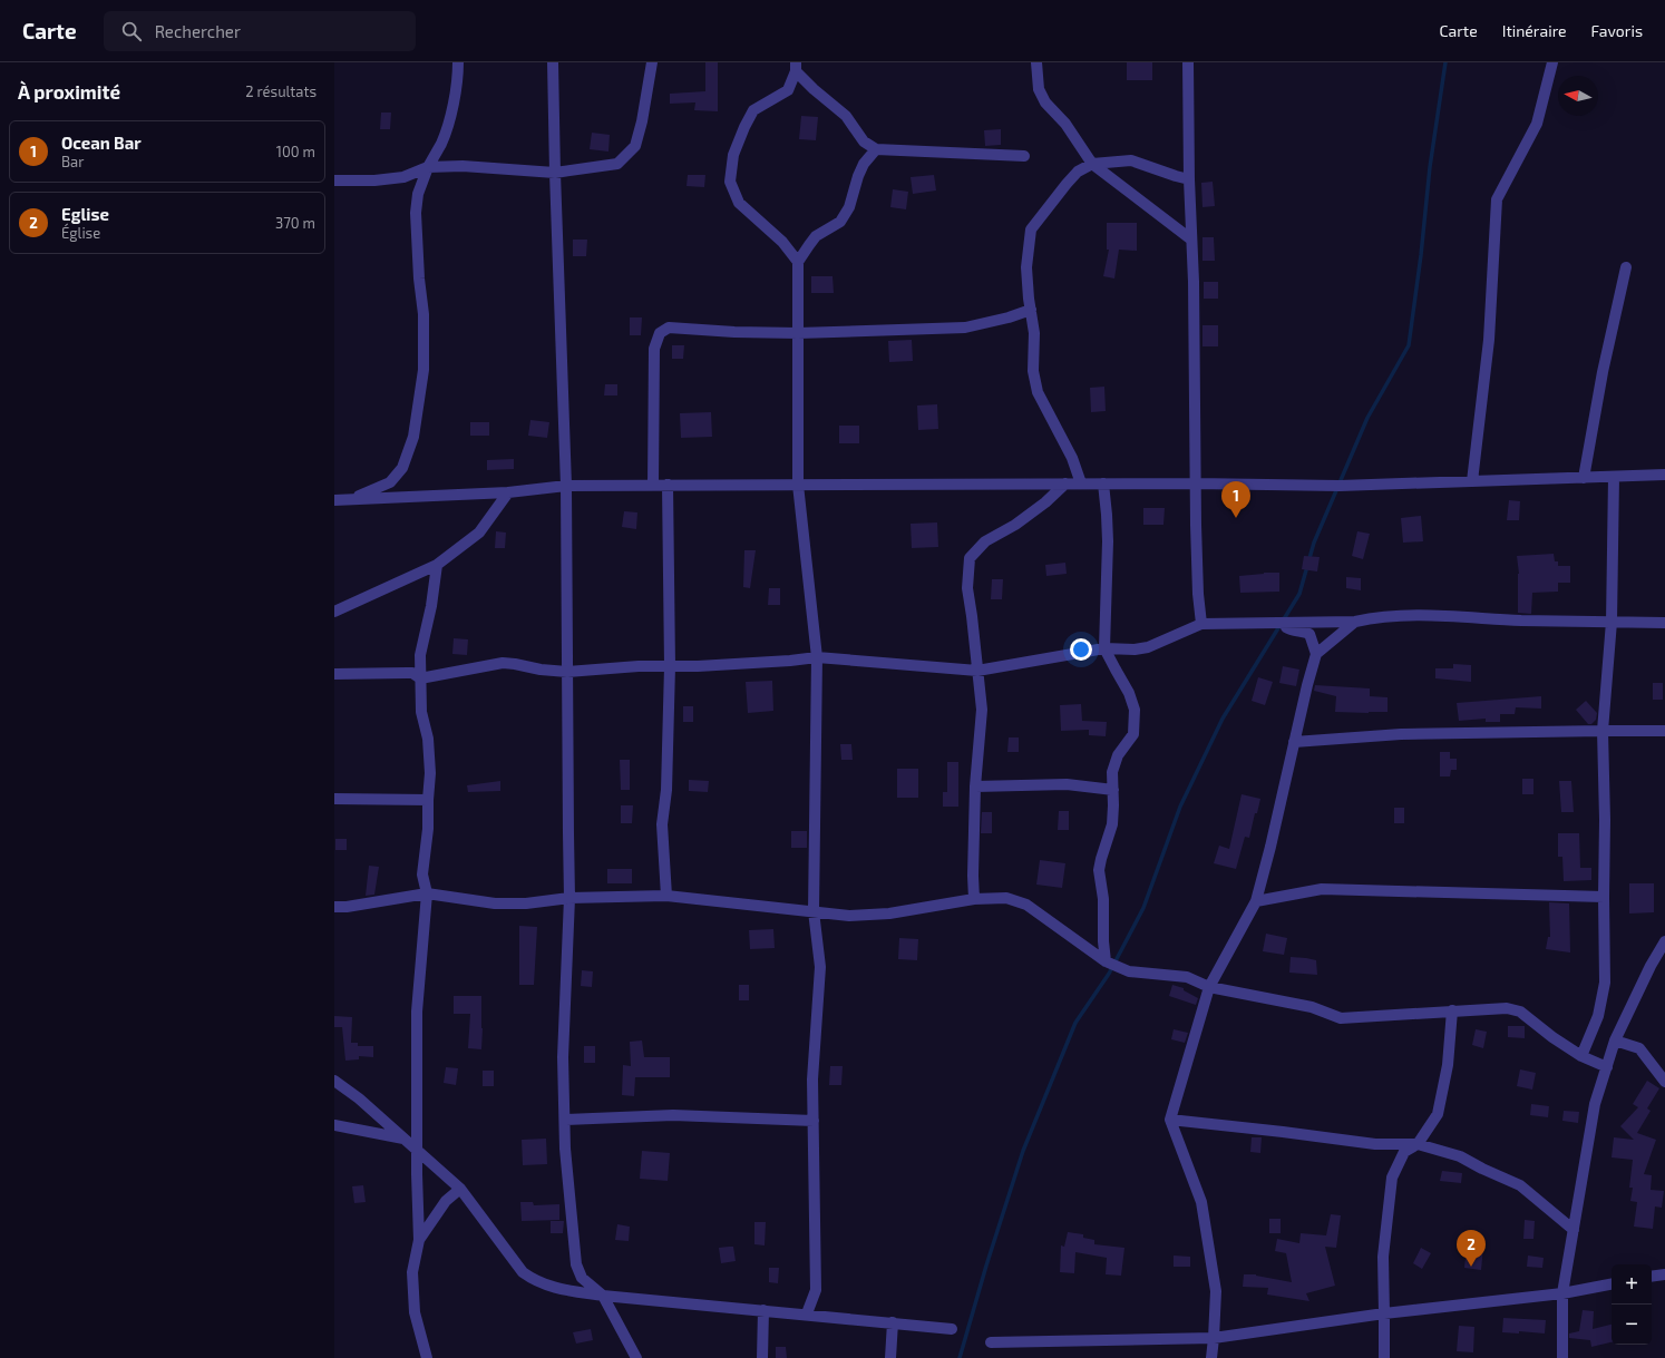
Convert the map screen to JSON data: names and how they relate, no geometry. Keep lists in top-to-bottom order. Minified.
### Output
{"north":"left","page":{"header":"Carte","search":"Rechercher","nav":["Carte","Itinéraire","Favoris"],"heading":["À proximité","2 résultats"],"list":[{"mark":"1","name":"Ocean Bar","note":"Bar","value":"100 m"},{"mark":"2","name":"Eglise","note":"Église","value":"370 m"}],"pins":["1","2"],"map_buttons":["+","−"]}}
